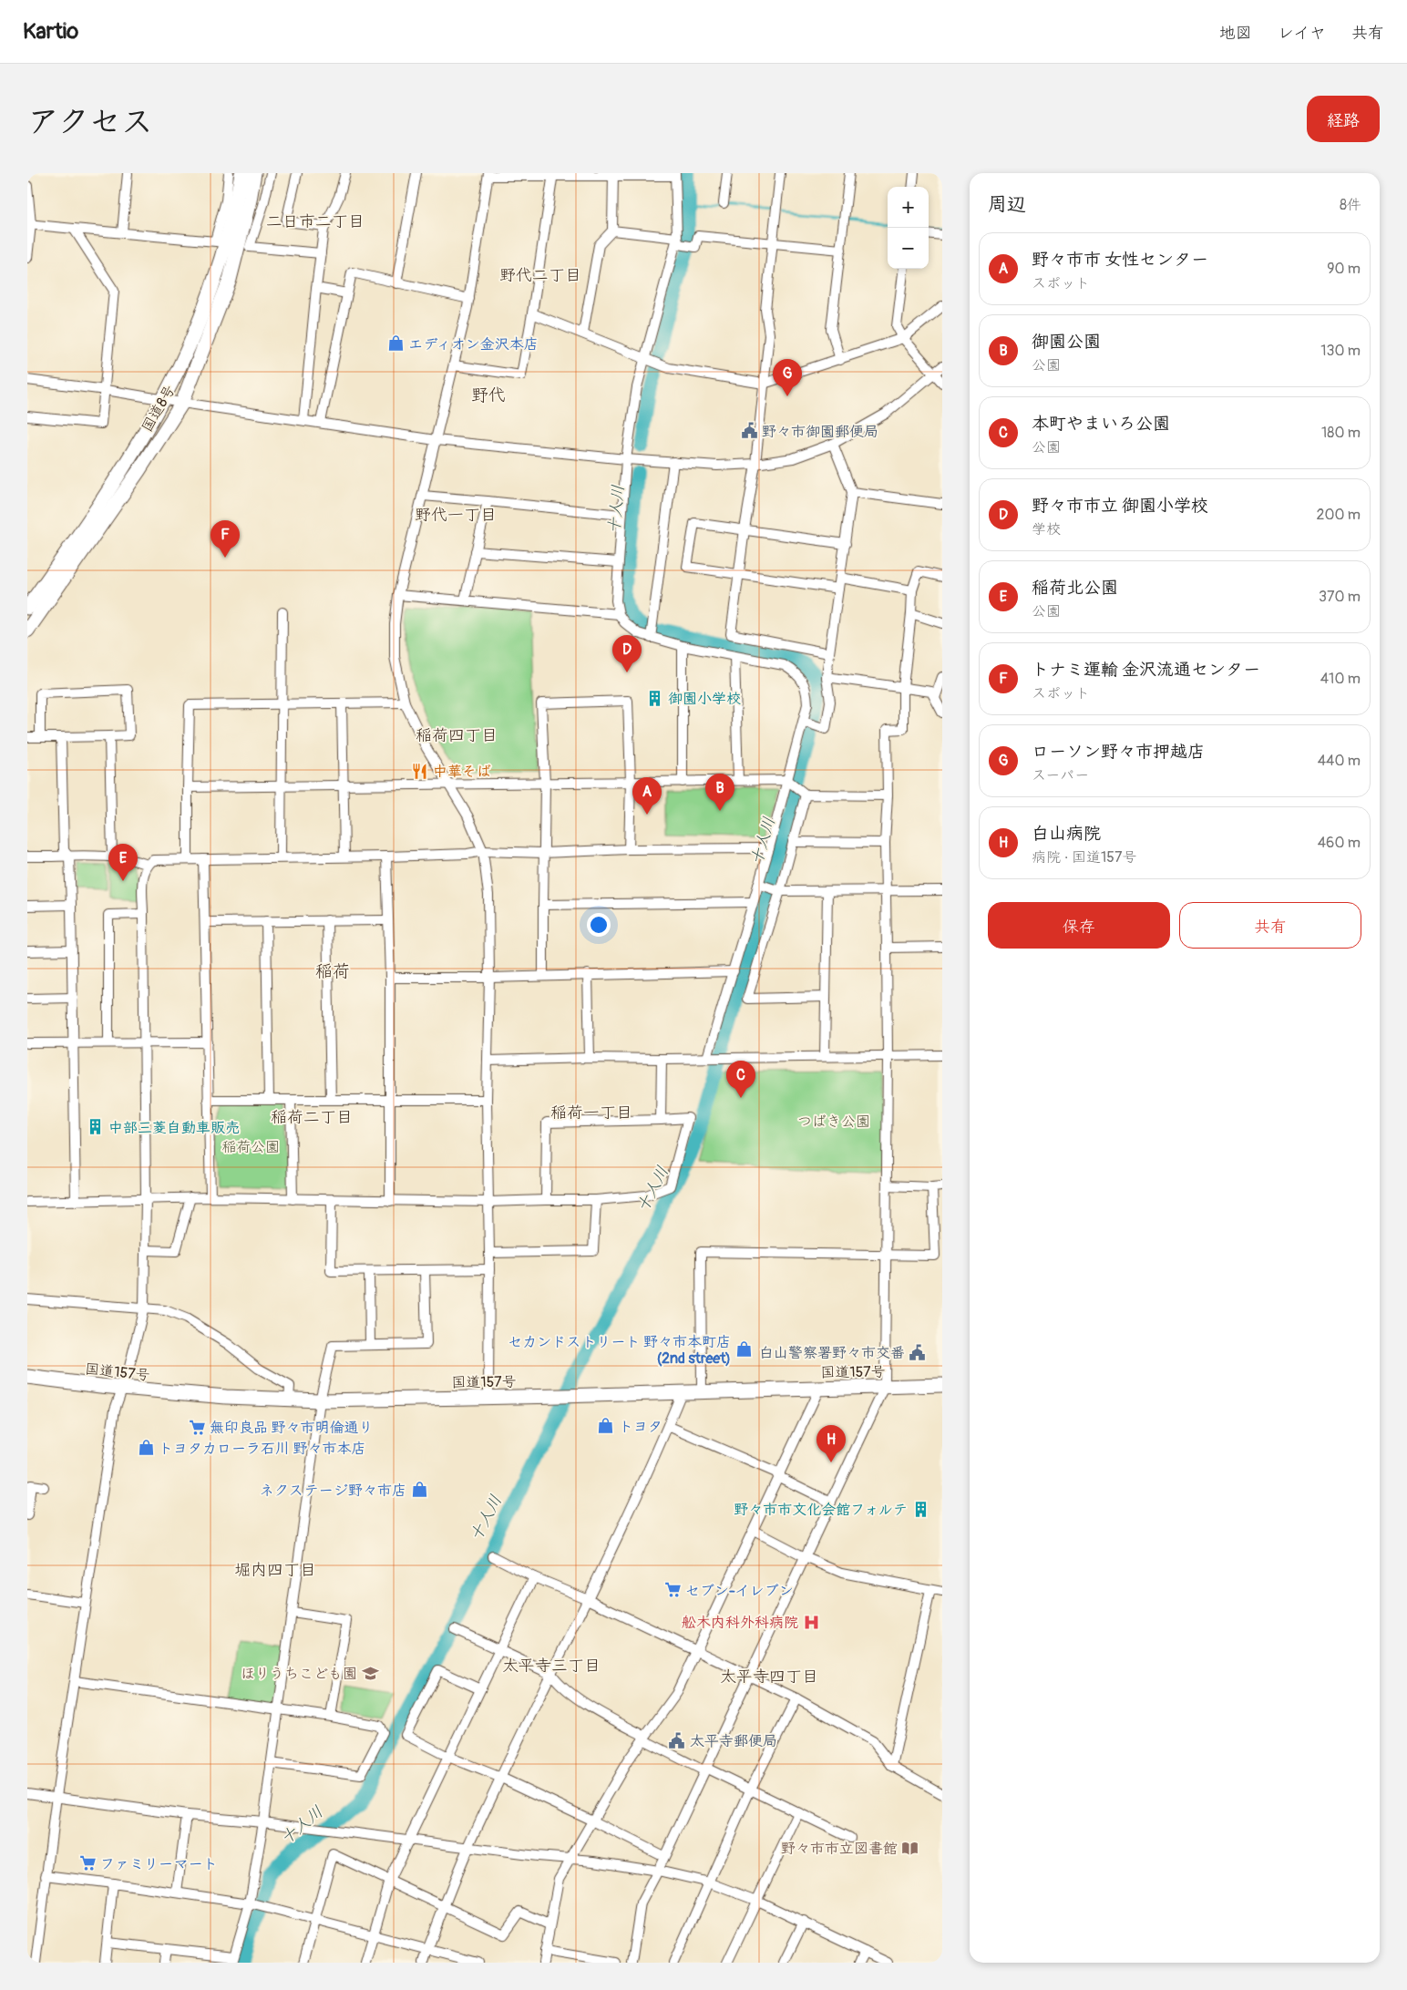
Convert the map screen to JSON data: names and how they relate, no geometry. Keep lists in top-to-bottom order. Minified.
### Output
{"streets":{"highway":["国道8号","国道157号"]},"districts":["二日市二丁目","野代二丁目","野代","野代一丁目","稲荷四丁目","稲荷","稲荷一丁目","稲荷二丁目","堀内四丁目","太平寺三丁目","太平寺四丁目"],"water":["十人川"],"parks":["つばき公園","稲荷公園"],"places":{"shop":["エディオン金沢本店","セカンドストリート 野々市本町店 (2nd street)","トヨタ","トヨタカローラ石川 野々市本店","ネクステージ野々市店"],"public building":["野々市御園郵便局","白山警察署野々市交番","太平寺郵便局"],"building":["御園小学校","中部三菱自動車販売","野々市市文化会館フォルテ"],"restaurant":["中華そば"],"supermarket":["無印良品 野々市明倫通り","セブン-イレブン","ファミリーマート"],"hospital":["舩木内科外科病院"],"school or university":["ほりうちこども園"],"library":["野々市市立図書館"]},"page":{"header":"Kartio","nav":["地図","レイヤ","共有"],"title":"アクセス","buttons":["経路",["保存","共有"]],"heading":["周辺","8件"],"map_buttons":["+","−"],"list":[{"mark":"A","name":"野々市市 女性センター","note":"スポット","value":"90 m"},{"mark":"B","name":"御園公園","note":"公園","value":"130 m"},{"mark":"C","name":"本町やまいろ公園","note":"公園","value":"180 m"},{"mark":"D","name":"野々市市立 御園小学校","note":"学校","value":"200 m"},{"mark":"E","name":"稲荷北公園","note":"公園","value":"370 m"},{"mark":"F","name":"トナミ運輸 金沢流通センター","note":"スポット","value":"410 m"},{"mark":"G","name":"ローソン野々市押越店","note":"スーパー","value":"440 m"},{"mark":"H","name":"白山病院","note":"病院 · 国道157号","value":"460 m"}],"pins":["G","F","D","B","A","E","C","H"]}}
